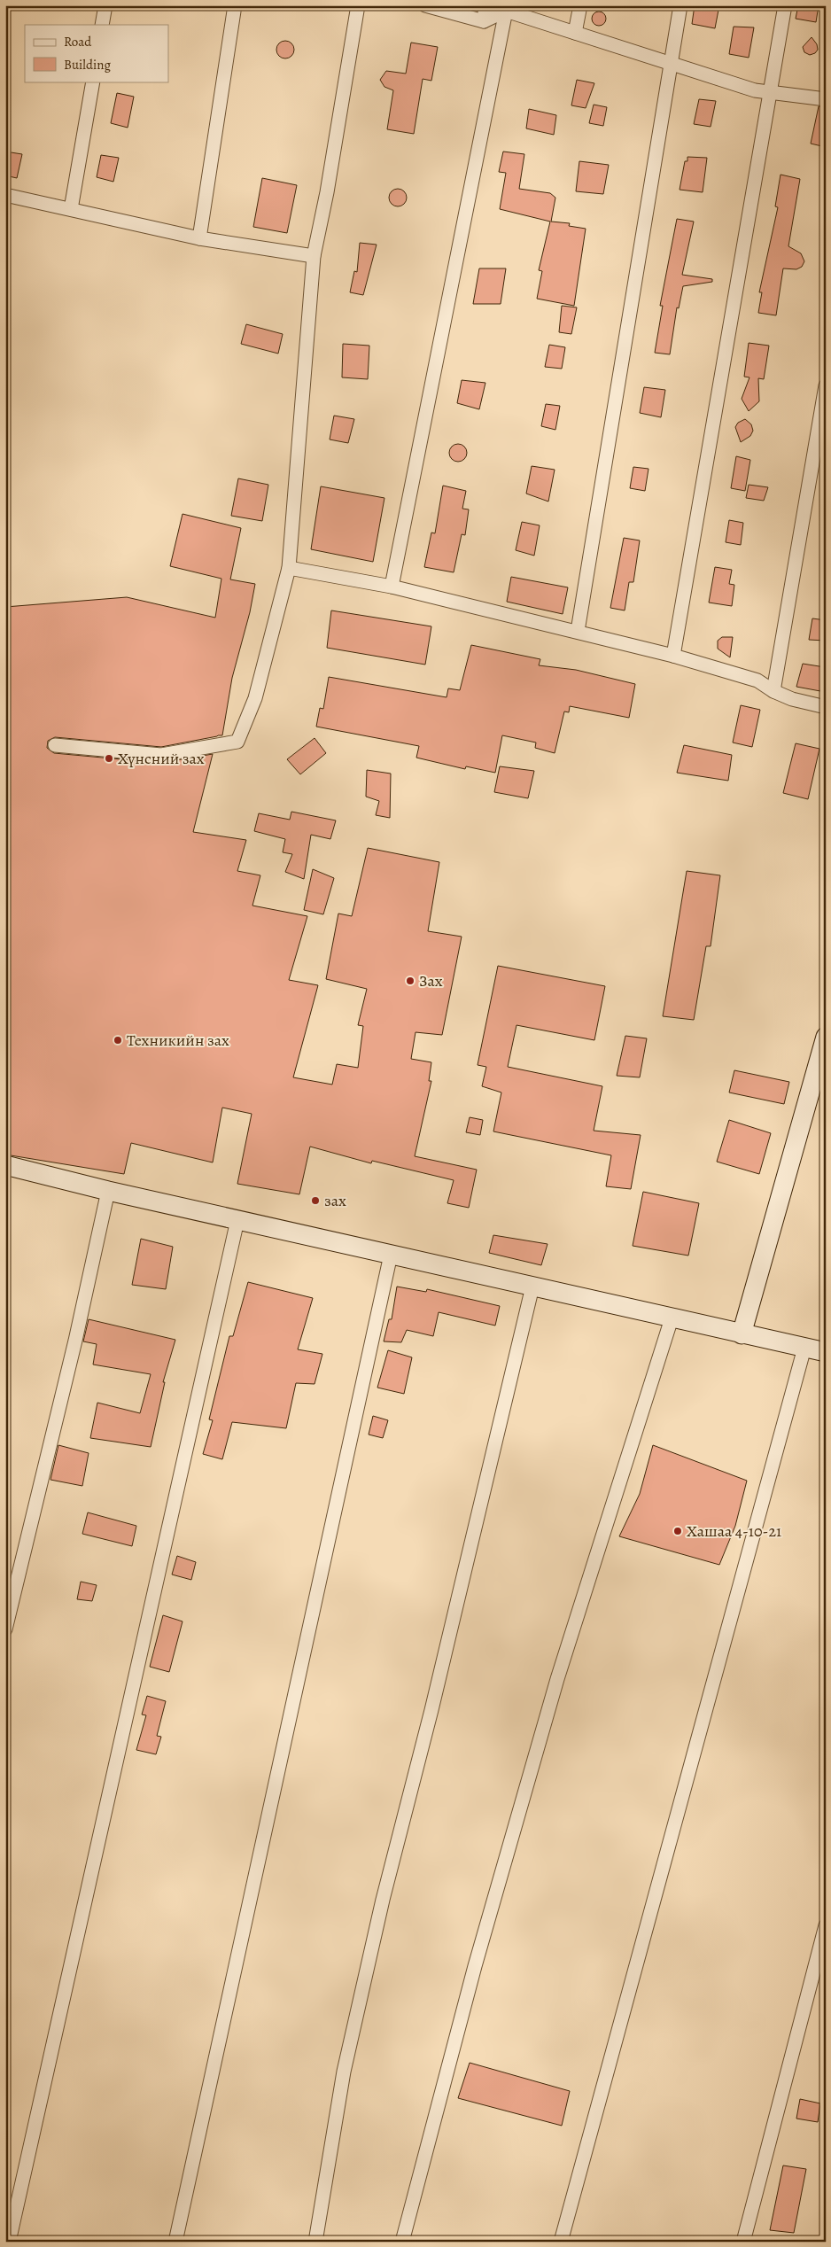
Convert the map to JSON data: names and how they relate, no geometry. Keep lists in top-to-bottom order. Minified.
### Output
{"places":["Хүнсний зах","Зах","Техникийн зах","зах","Хашаа 4-10-21"],"legend":["Road","Building"]}
